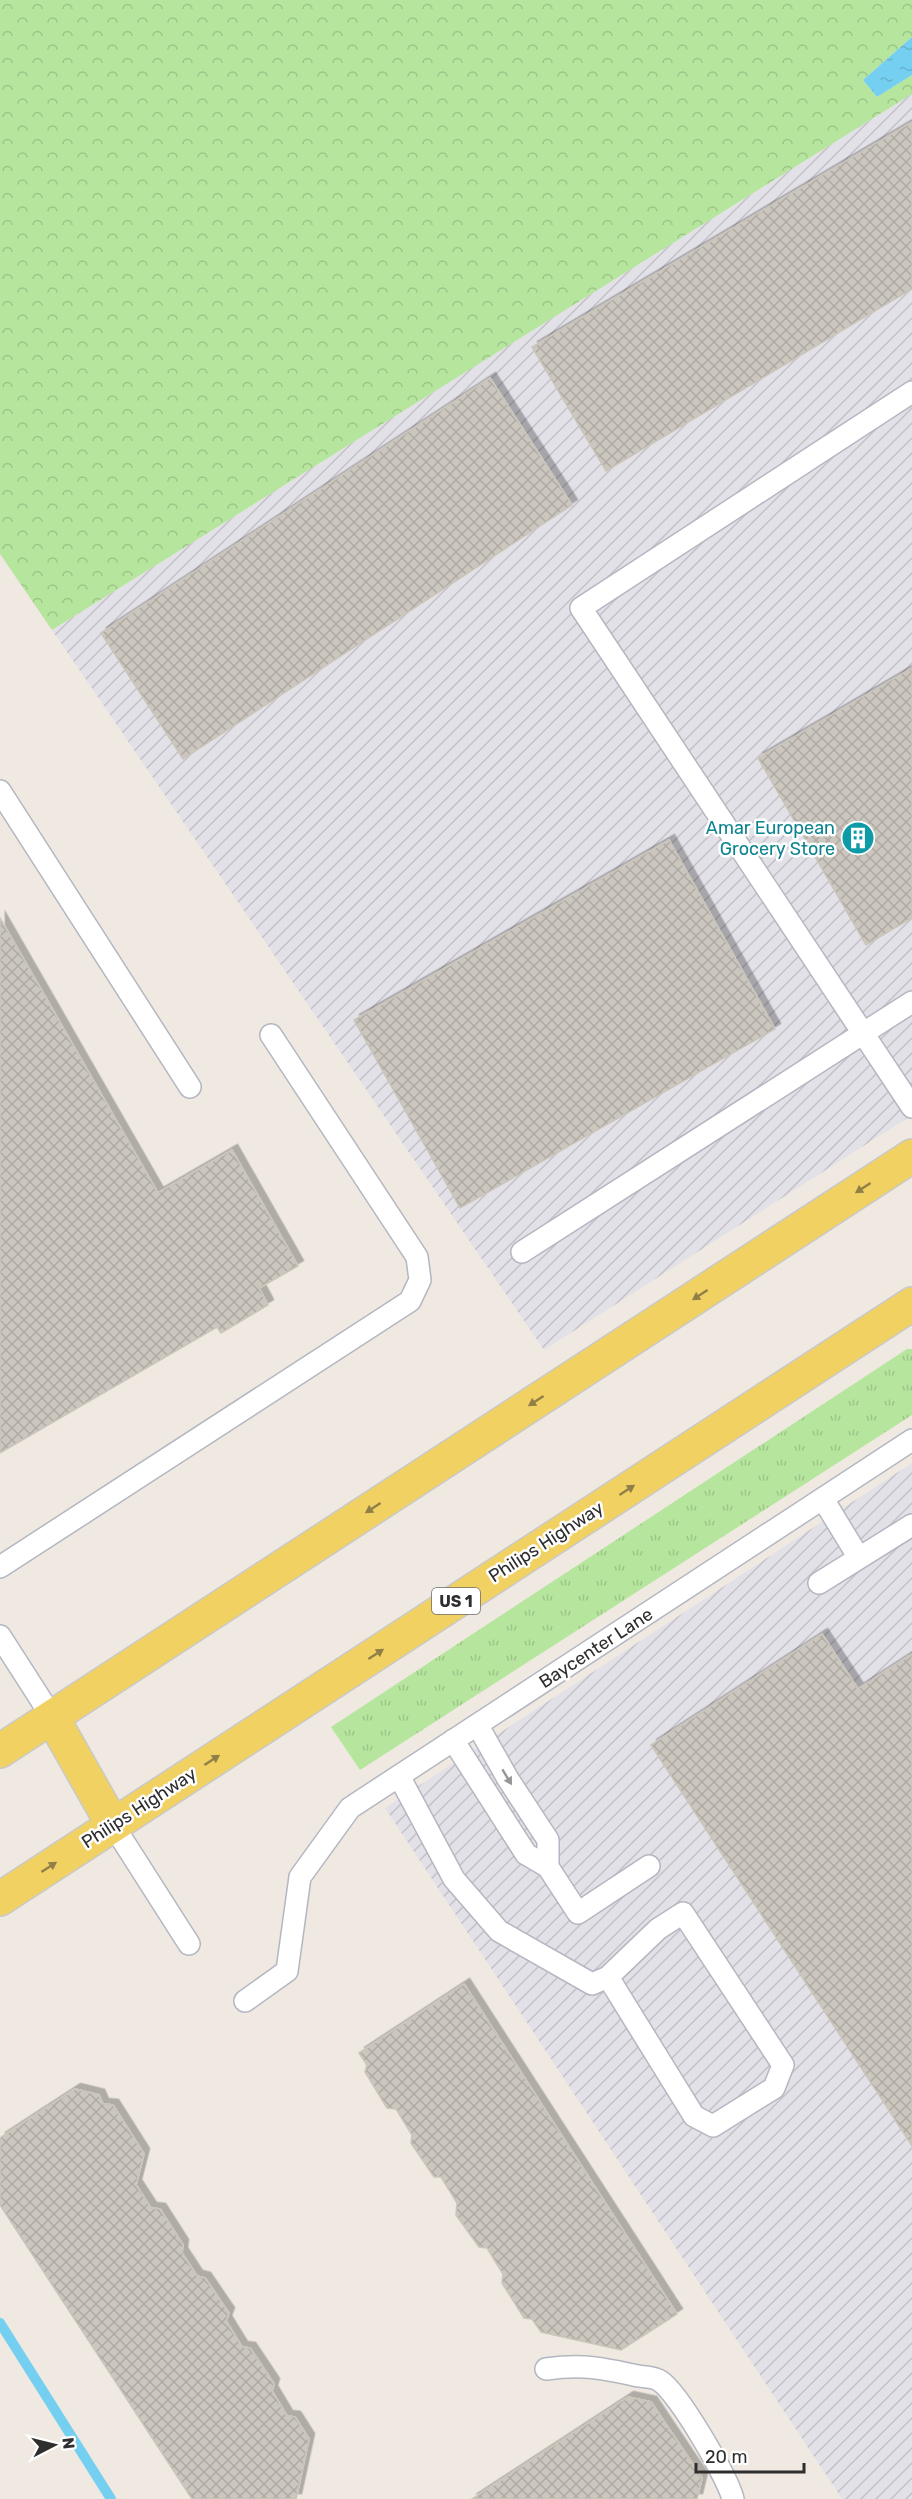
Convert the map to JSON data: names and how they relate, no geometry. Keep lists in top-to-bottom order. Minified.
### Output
{"streets":{"main road":["Philips Highway","US 1"],"lane":["Baycenter Lane"]},"places":{"building":["Amar European Grocery Store"]},"scale_bar":"20 m","north":"right"}
